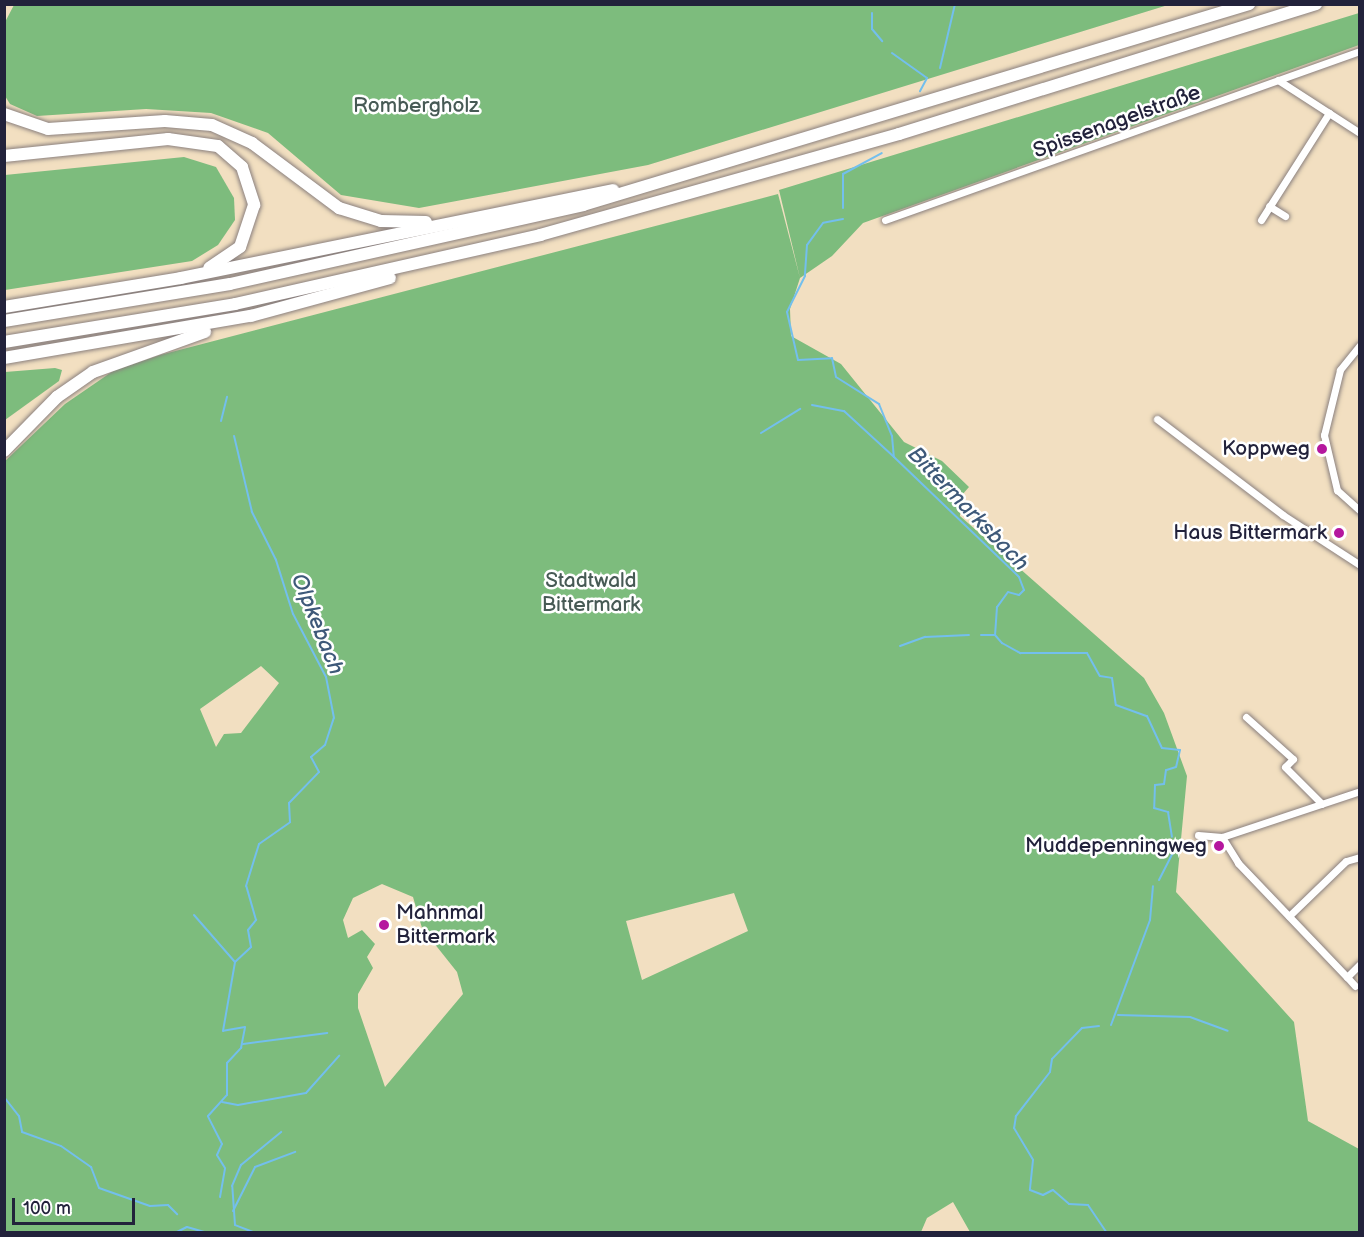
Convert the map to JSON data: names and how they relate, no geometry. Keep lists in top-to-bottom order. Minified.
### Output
{"streets":{"street":["Spissenagelstraße"]},"water":["Bittermarksbach","Olpkebach"],"parks":["Rombergholz","Stadtwald Bittermark"],"places":["Koppweg","Haus Bittermark","Muddepenningweg","Mahnmal Bittermark"],"scale_bar":"100 m"}
